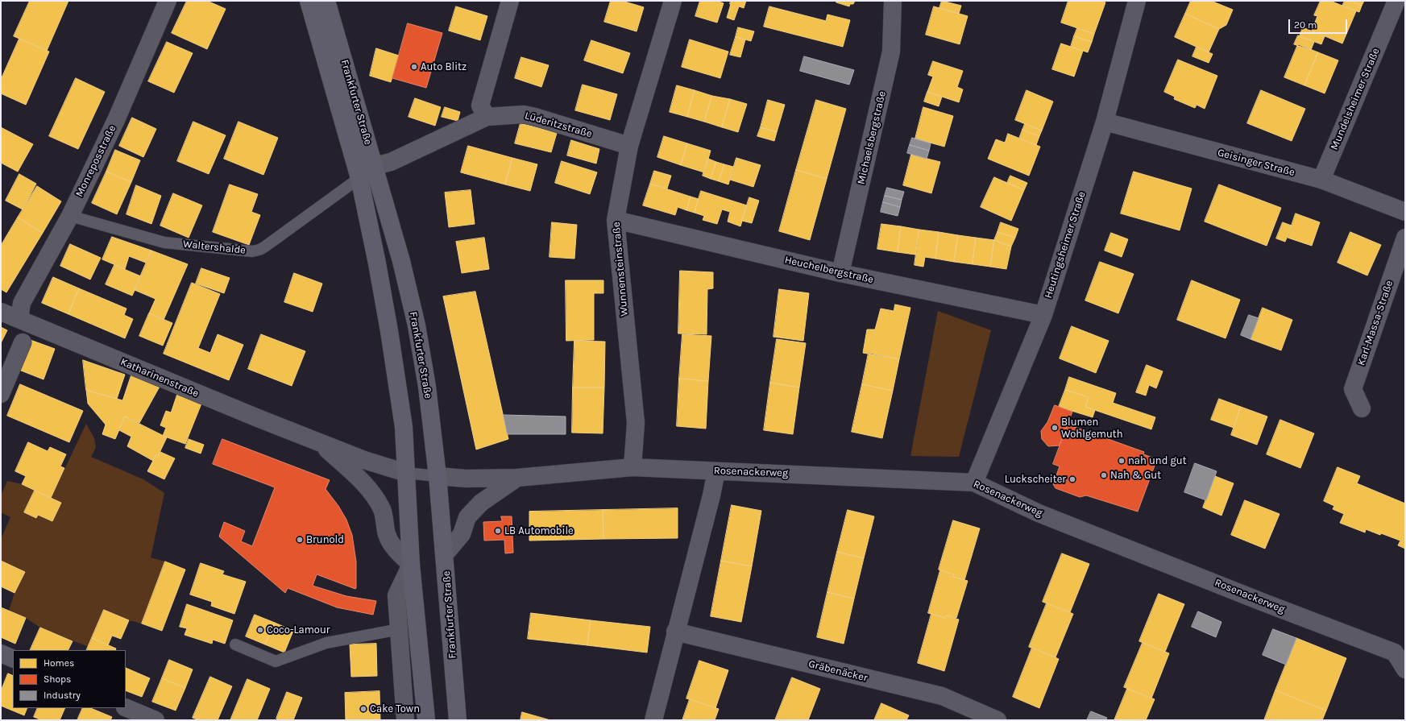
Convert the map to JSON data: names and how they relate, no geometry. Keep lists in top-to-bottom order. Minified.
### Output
{"streets":{"main road":["Frankfurter Straße"],"street":["Mundelsheimer Straße","Lüderitzstraße","Michaelsbergstraße","Monreposstraße","Geisinger Straße","Heutingsheimer Straße","Wunnensteinstraße","Heuchelbergstraße","Karl-Massa-Straße","Katharinenstraße","Rosenackerweg","Gräbenäcker"],"lane":["Waltershalde"]},"crossings":[["Mundelsheimer Straße","Geisinger Straße"],["Frankfurter Straße","Lüderitzstraße"],["Frankfurter Straße","Waltershalde"],["Frankfurter Straße","Katharinenstraße"],["Frankfurter Straße","Rosenackerweg"],["Lüderitzstraße","Wunnensteinstraße"],["Michaelsbergstraße","Heuchelbergstraße"],["Monreposstraße","Waltershalde"],["Monreposstraße","Katharinenstraße"],["Geisinger Straße","Heutingsheimer Straße"],["Heutingsheimer Straße","Heuchelbergstraße"],["Heutingsheimer Straße","Rosenackerweg"],["Wunnensteinstraße","Heuchelbergstraße"],["Wunnensteinstraße","Rosenackerweg"]],"places":["Auto Blitz","Blumen Wohlgemuth","nah und gut","Nah & Gut","Luckscheiter","LB Automobile","Brunold","Coco-Lamour","Cake Town"],"legend":["Homes","Shops","Industry"],"scale_bar":"20 m"}
